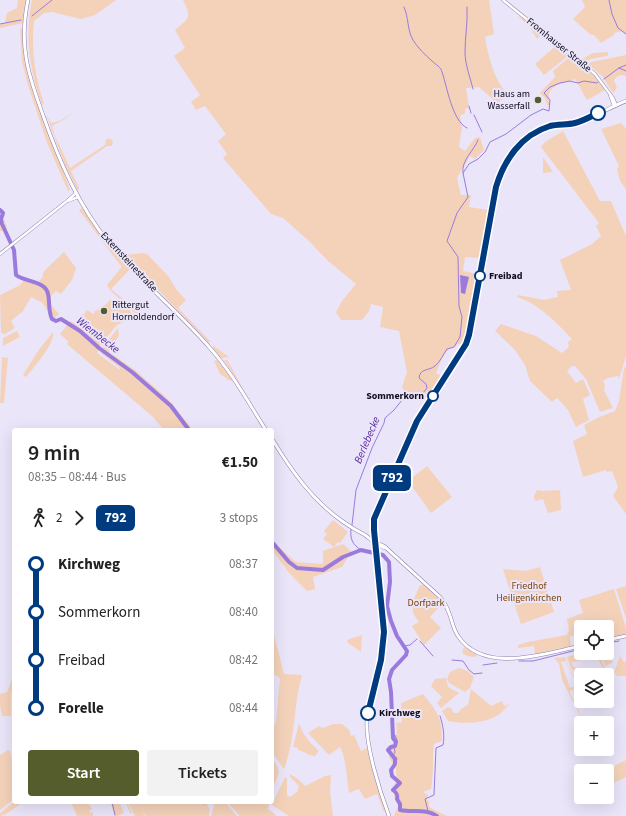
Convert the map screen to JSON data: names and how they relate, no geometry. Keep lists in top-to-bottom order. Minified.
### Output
{"streets":{"main road":["Externsteinestraße"],"street":["Fromhauser Straße"]},"water":["Wiembecke","Berlebecke"],"parks":["Friedhof Heiligenkirchen","Dorfpark"],"places":["Haus am Wasserfall","Freibad","Rittergut Hornoldendorf","Sommerkorn","Kirchweg"],"lines":["bus line 792"],"page":{"on_map":"792","heading":["9 min","08:35 – 08:44 · Bus","€1.50"],"legs":["2","792","3 stops"],"list":[{"name":"Kirchweg","value":"08:37"},{"name":"Sommerkorn","value":"08:40"},{"name":"Freibad","value":"08:42"},{"name":"Forelle","value":"08:44"}],"map_buttons":["+","−"],"buttons":["Start","Tickets"]}}
